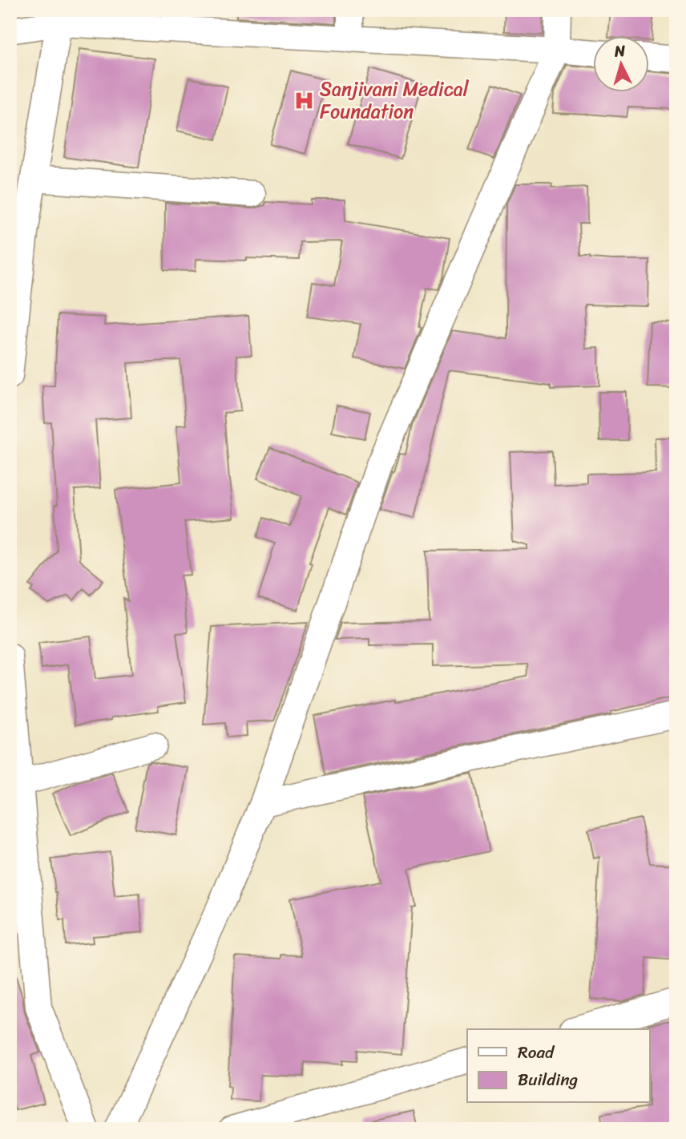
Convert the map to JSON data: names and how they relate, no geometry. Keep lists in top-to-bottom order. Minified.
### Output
{"places":{"hospital":["Sanjivani Medical Foundation"]},"legend":["Road","Building"],"north":"top"}
